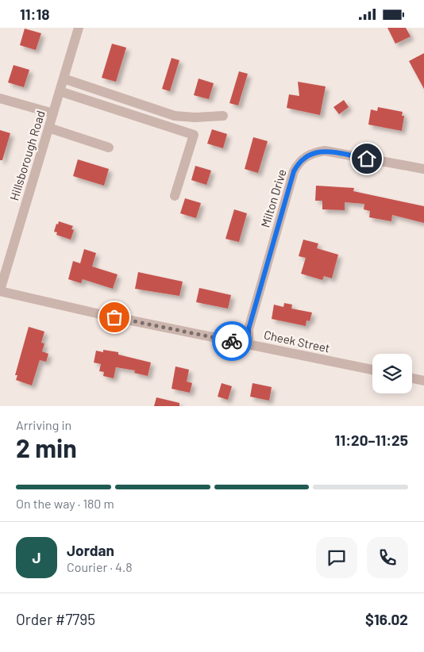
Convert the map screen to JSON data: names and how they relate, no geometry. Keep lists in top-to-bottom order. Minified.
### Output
{"streets":{"street":["Hillsborough Road","Milton Drive","Cheek Street"]},"crossings":[["Hillsborough Road","Cheek Street"],["Milton Drive","Cheek Street"]],"page":{"status":"11:18","heading":["2 min","Arriving in","11:20–11:25"],"panel":["Jordan","Courier · 4.8","Order #7795","$16.02"],"bar":"On the way · 180 m","round":"J"}}
